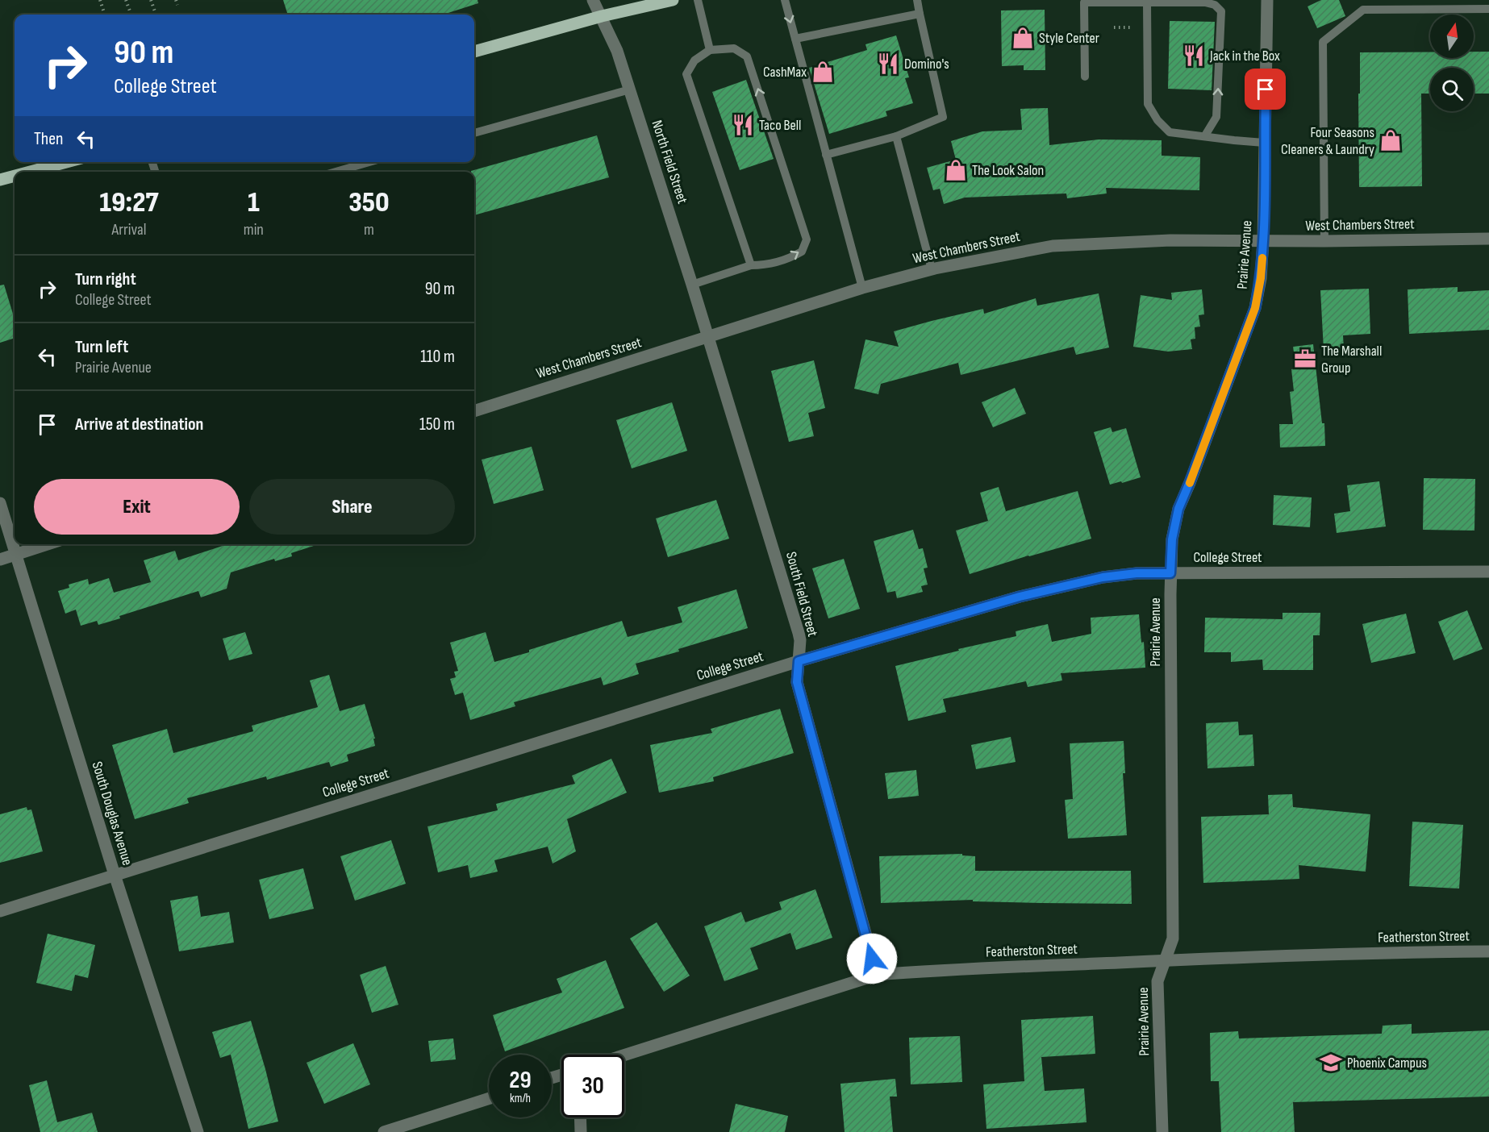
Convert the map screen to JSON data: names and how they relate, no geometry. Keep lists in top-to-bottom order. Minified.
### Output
{"streets":{"street":["North Field Street","West Chambers Street","Prairie Avenue","College Street","South Field Street","South Douglas Avenue","Featherston Street"]},"crossings":[["North Field Street","West Chambers Street"],["North Field Street","South Field Street"],["West Chambers Street","Prairie Avenue"],["West Chambers Street","South Field Street"],["Prairie Avenue","College Street"],["Prairie Avenue","Featherston Street"],["College Street","South Field Street"],["College Street","South Douglas Avenue"],["South Field Street","Featherston Street"]],"places":{"shop":["Style Center","CashMax","Four Seasons Cleaners & Laundry","The Look Salon"],"restaurant":["Jack in the Box","Domino's","Taco Bell"],"office":["The Marshall Group"],"school or university":["Phoenix Campus"]},"north":"top","page":{"turn":["90 m","College Street"],"then":"Then","eta":["19:27","Arrival","1","min","350","m"],"list":[{"name":"Turn right","note":"College Street","value":"90 m"},{"name":"Turn left","note":"Prairie Avenue","value":"110 m"},{"name":"Arrive at destination","value":"150 m"}],"buttons":["Exit","Share"],"speed":"29 km/h","limit":"30"}}
